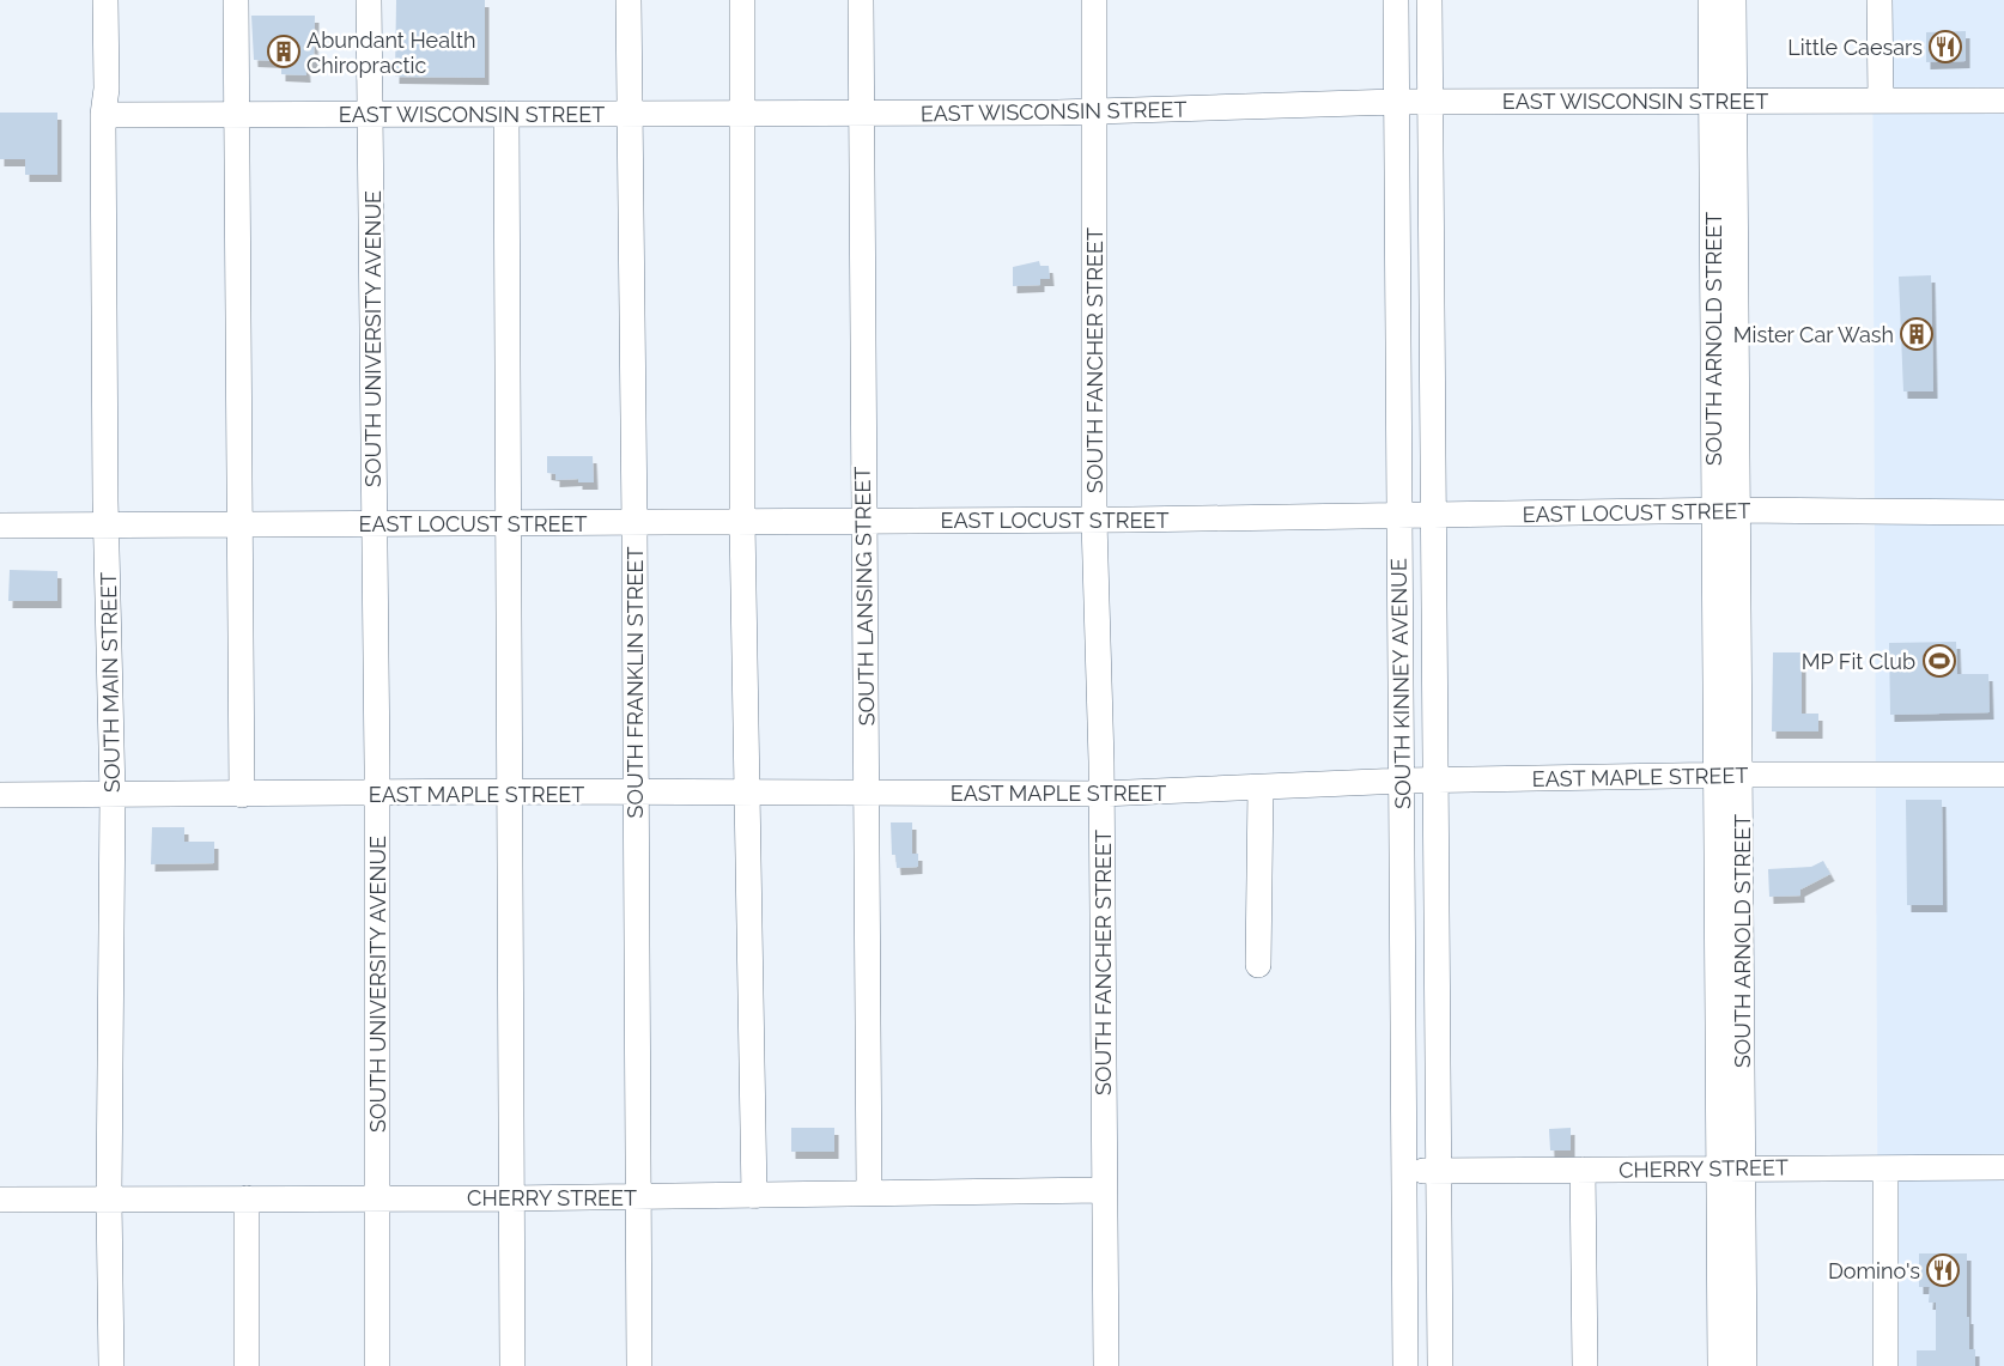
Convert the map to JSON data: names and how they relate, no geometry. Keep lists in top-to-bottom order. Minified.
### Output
{"streets":{"street":["EAST WISCONSIN STREET","SOUTH UNIVERSITY AVENUE","SOUTH ARNOLD STREET","SOUTH FANCHER STREET","EAST LOCUST STREET","SOUTH LANSING STREET","SOUTH MAIN STREET","SOUTH FRANKLIN STREET","SOUTH KINNEY AVENUE","EAST MAPLE STREET","CHERRY STREET"]},"crossings":[["EAST WISCONSIN STREET","SOUTH UNIVERSITY AVENUE"],["EAST WISCONSIN STREET","SOUTH ARNOLD STREET"],["EAST WISCONSIN STREET","SOUTH FANCHER STREET"],["EAST WISCONSIN STREET","SOUTH LANSING STREET"],["EAST WISCONSIN STREET","SOUTH MAIN STREET"],["EAST WISCONSIN STREET","SOUTH FRANKLIN STREET"],["EAST WISCONSIN STREET","SOUTH KINNEY AVENUE"],["SOUTH UNIVERSITY AVENUE","EAST LOCUST STREET"],["SOUTH UNIVERSITY AVENUE","EAST MAPLE STREET"],["SOUTH UNIVERSITY AVENUE","CHERRY STREET"],["SOUTH ARNOLD STREET","EAST LOCUST STREET"],["SOUTH ARNOLD STREET","EAST MAPLE STREET"],["SOUTH ARNOLD STREET","CHERRY STREET"],["SOUTH FANCHER STREET","EAST LOCUST STREET"],["SOUTH FANCHER STREET","EAST MAPLE STREET"],["SOUTH FANCHER STREET","CHERRY STREET"],["EAST LOCUST STREET","SOUTH LANSING STREET"],["EAST LOCUST STREET","SOUTH MAIN STREET"],["EAST LOCUST STREET","SOUTH FRANKLIN STREET"],["EAST LOCUST STREET","SOUTH KINNEY AVENUE"],["SOUTH LANSING STREET","EAST MAPLE STREET"],["SOUTH LANSING STREET","CHERRY STREET"],["SOUTH MAIN STREET","EAST MAPLE STREET"],["SOUTH MAIN STREET","CHERRY STREET"],["SOUTH FRANKLIN STREET","EAST MAPLE STREET"],["SOUTH FRANKLIN STREET","CHERRY STREET"],["SOUTH KINNEY AVENUE","EAST MAPLE STREET"],["SOUTH KINNEY AVENUE","CHERRY STREET"]],"places":{"restaurant":["Little Caesars","Domino's"],"building":["Abundant Health Chiropractic","Mister Car Wash"],"sports":["MP Fit Club"]}}
